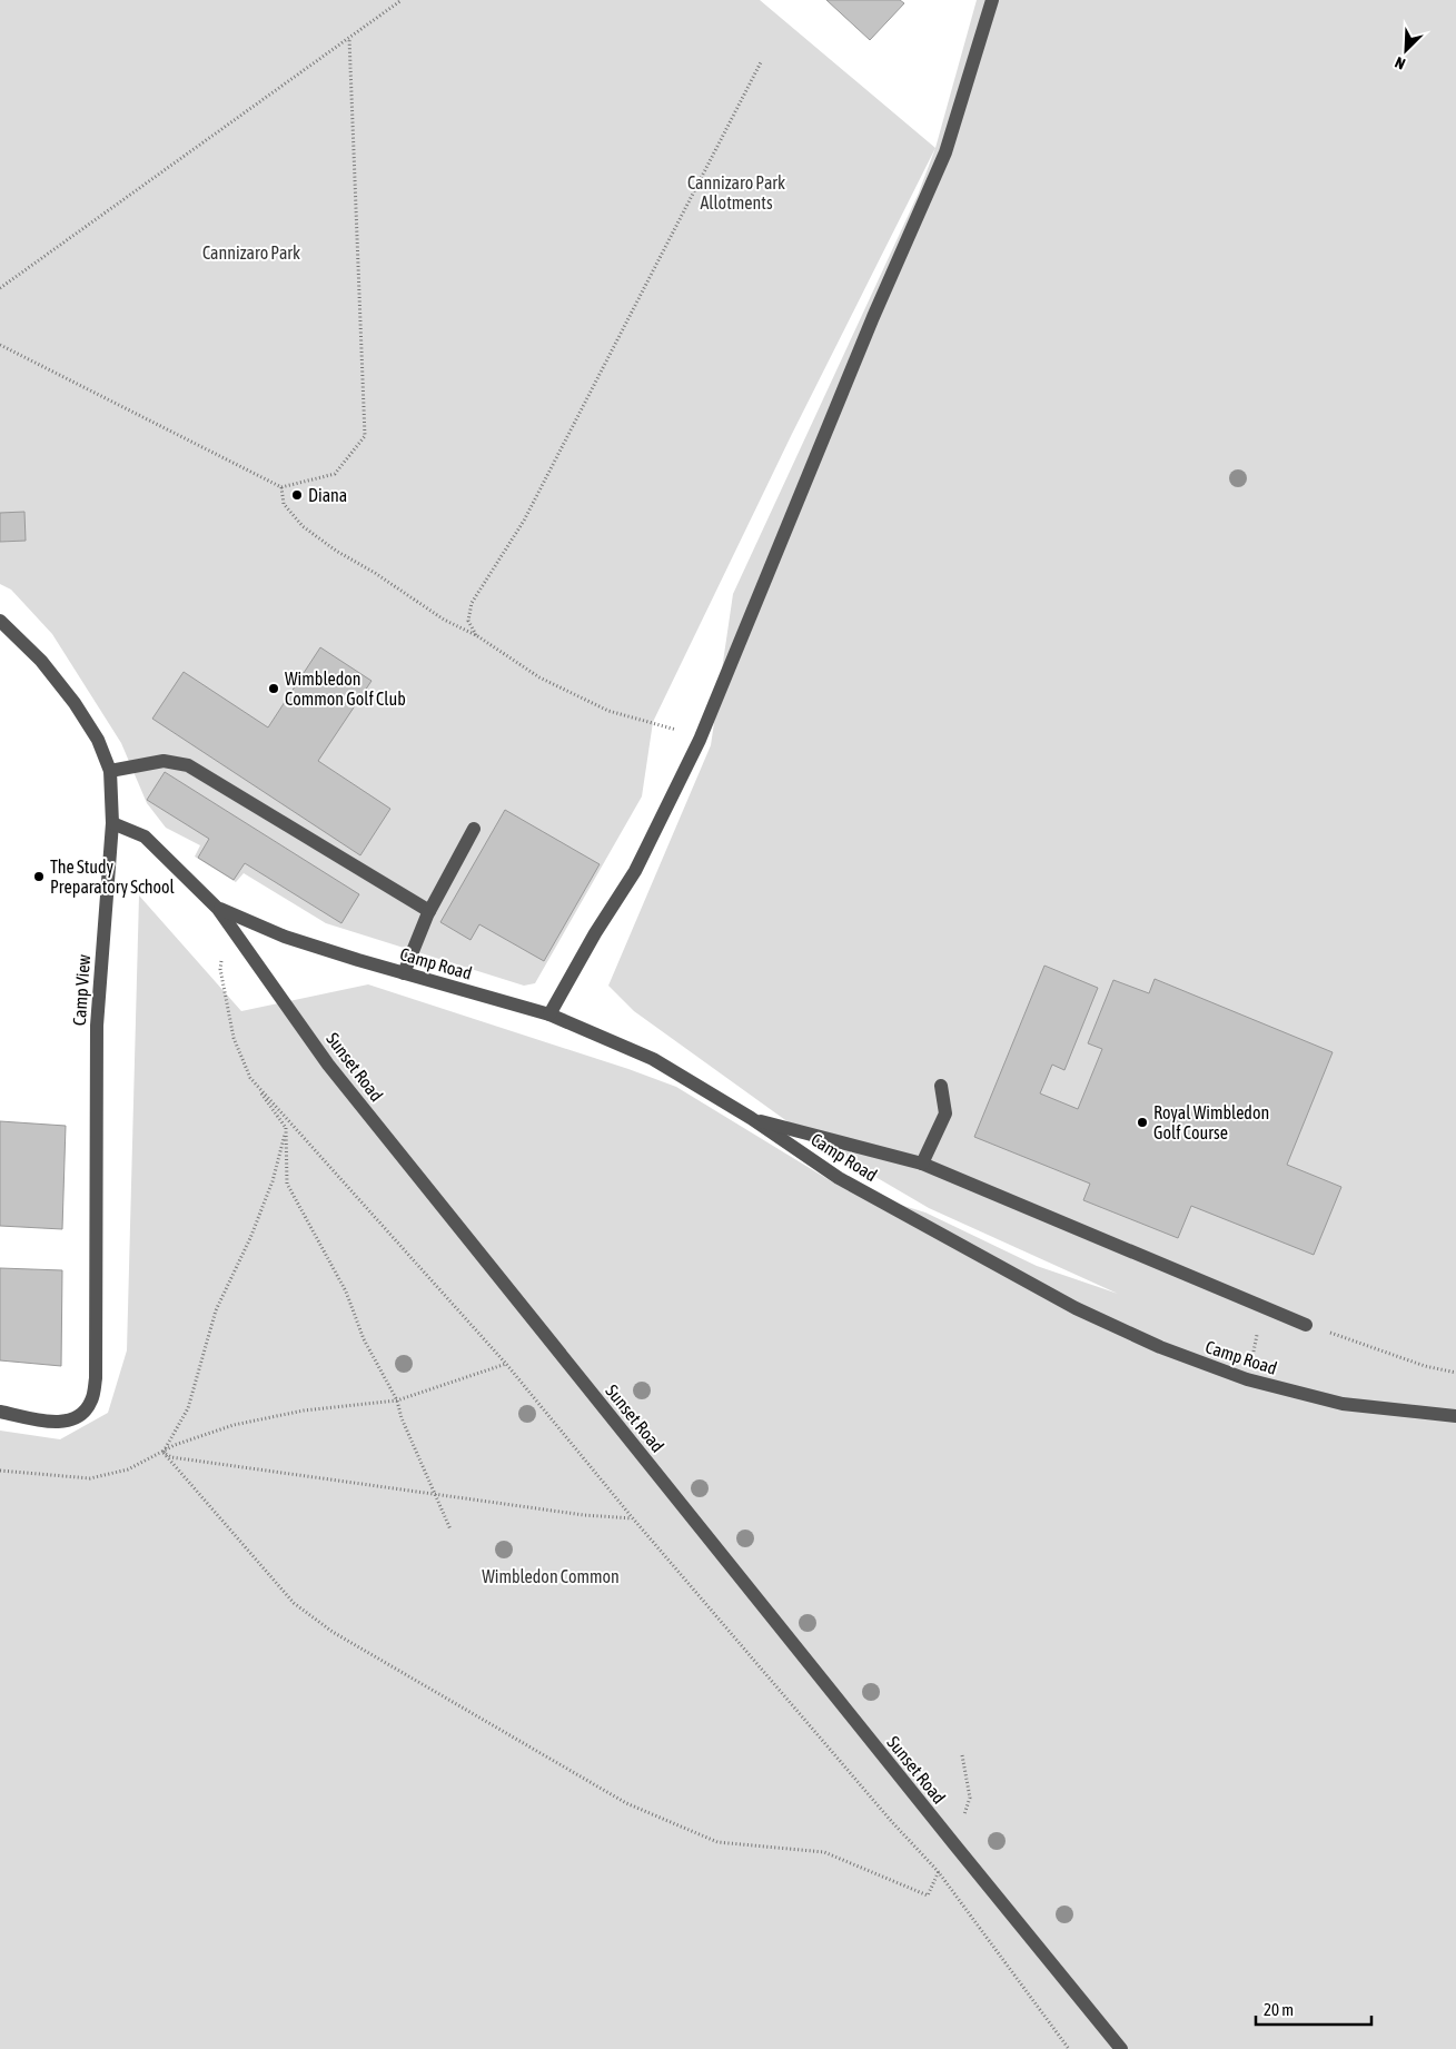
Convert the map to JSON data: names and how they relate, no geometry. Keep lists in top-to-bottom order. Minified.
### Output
{"streets":{"street":["Camp Road","Camp View","Sunset Road"]},"crossings":[["Camp Road","Sunset Road"],["Camp View","Sunset Road"]],"parks":["Cannizaro Park Allotments","Cannizaro Park","Wimbledon Common"],"places":["Diana","Wimbledon Common Golf Club","The Study Preparatory School","Royal Wimbledon Golf Course"],"scale_bar":"20 m","north":"bottom left"}
